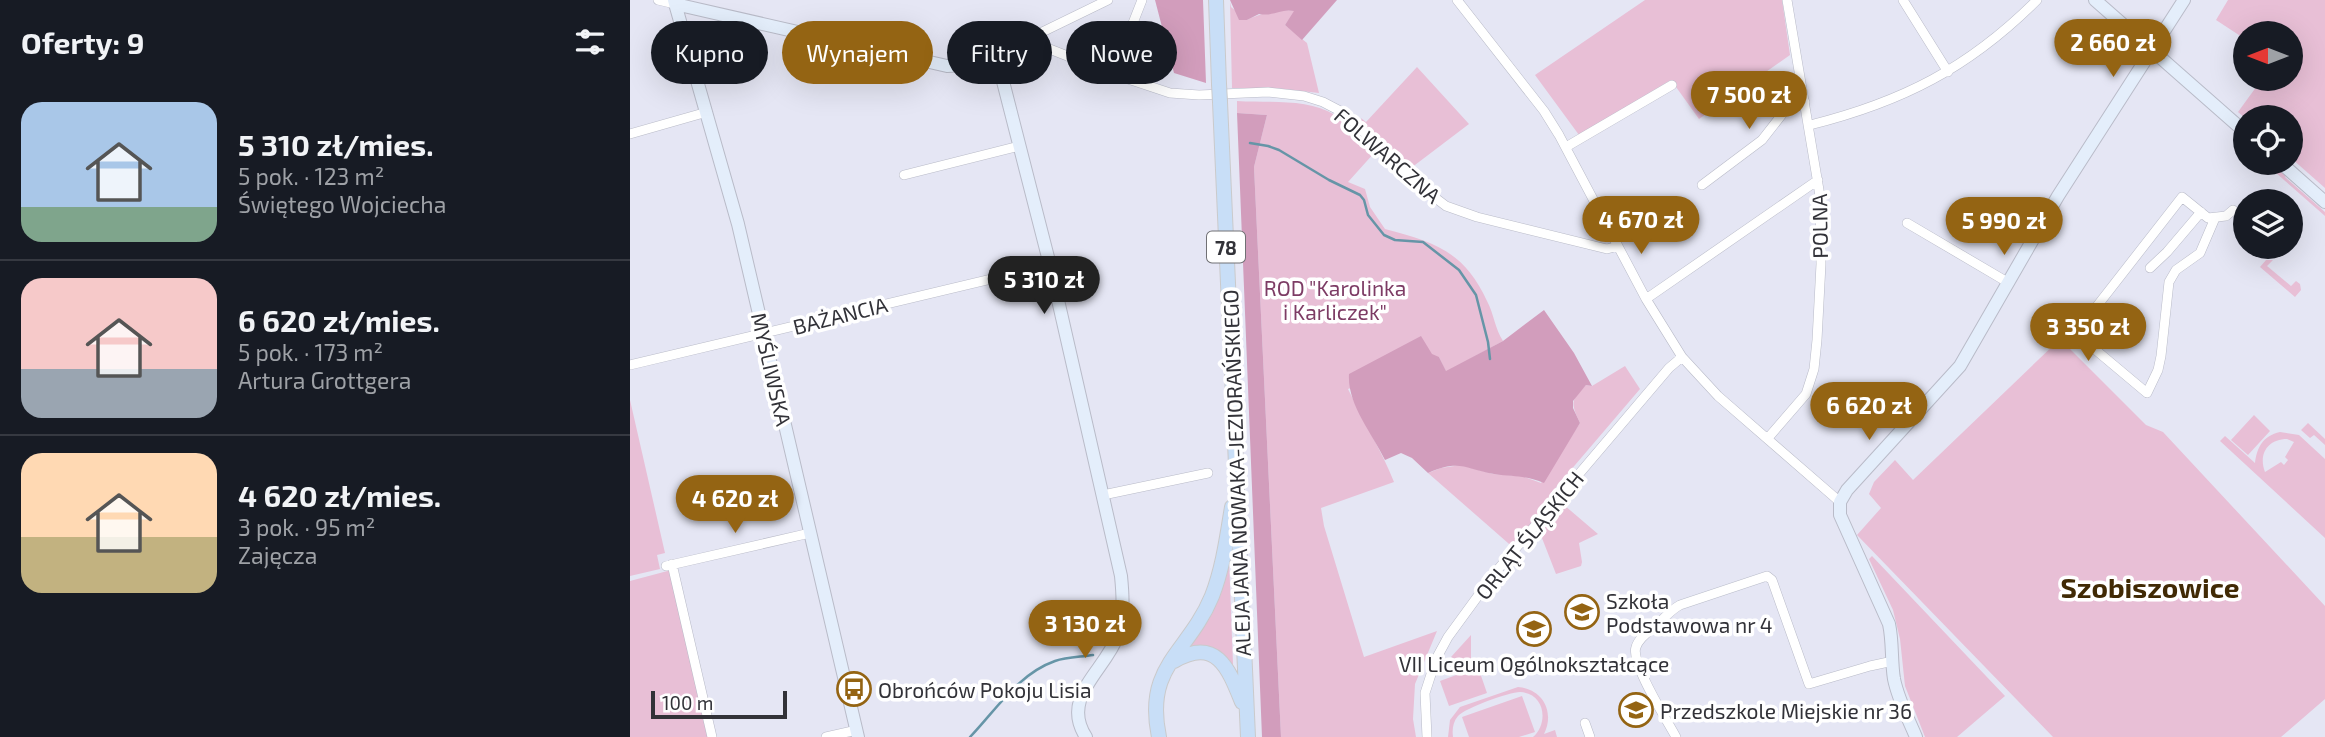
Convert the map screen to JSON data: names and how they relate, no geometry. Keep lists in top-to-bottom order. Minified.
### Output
{"streets":{"main road":["78","ALEJA JANA NOWAKA-JEZIORAŃSKIEGO"],"street":["FOLWARCZNA","POLNA","BAŻANCIA","MYŚLIWSKA","ORLĄT ŚLĄSKICH"]},"crossings":[["BAŻANCIA","MYŚLIWSKA"]],"districts":["Szobiszowice"],"parks":["ROD \"Karolinka i Karliczek\""],"places":{"school or university":["Szkoła Podstawowa nr 4","VII Liceum Ogólnokształcące","Przedszkole Miejskie nr 36"],"bus stop":["Obrońców Pokoju Lisia"]},"scale_bar":"100 m","north":"left","page":{"heading":"Oferty: 9","price":["2 660 zł","7 500 zł","4 670 zł","5 990 zł","5 310 zł","3 350 zł","6 620 zł","4 620 zł","3 130 zł"],"chip":["Kupno","Wynajem","Filtry","Nowe"],"list":[{"name":"5 310 zł/mies.","note":"5 pok. · 123 m² · Świętego Wojciecha"},{"name":"6 620 zł/mies.","note":"5 pok. · 173 m² · Artura Grottgera"},{"name":"4 620 zł/mies.","note":"3 pok. · 95 m² · Zajęcza"}],"scale":"100 m"}}
